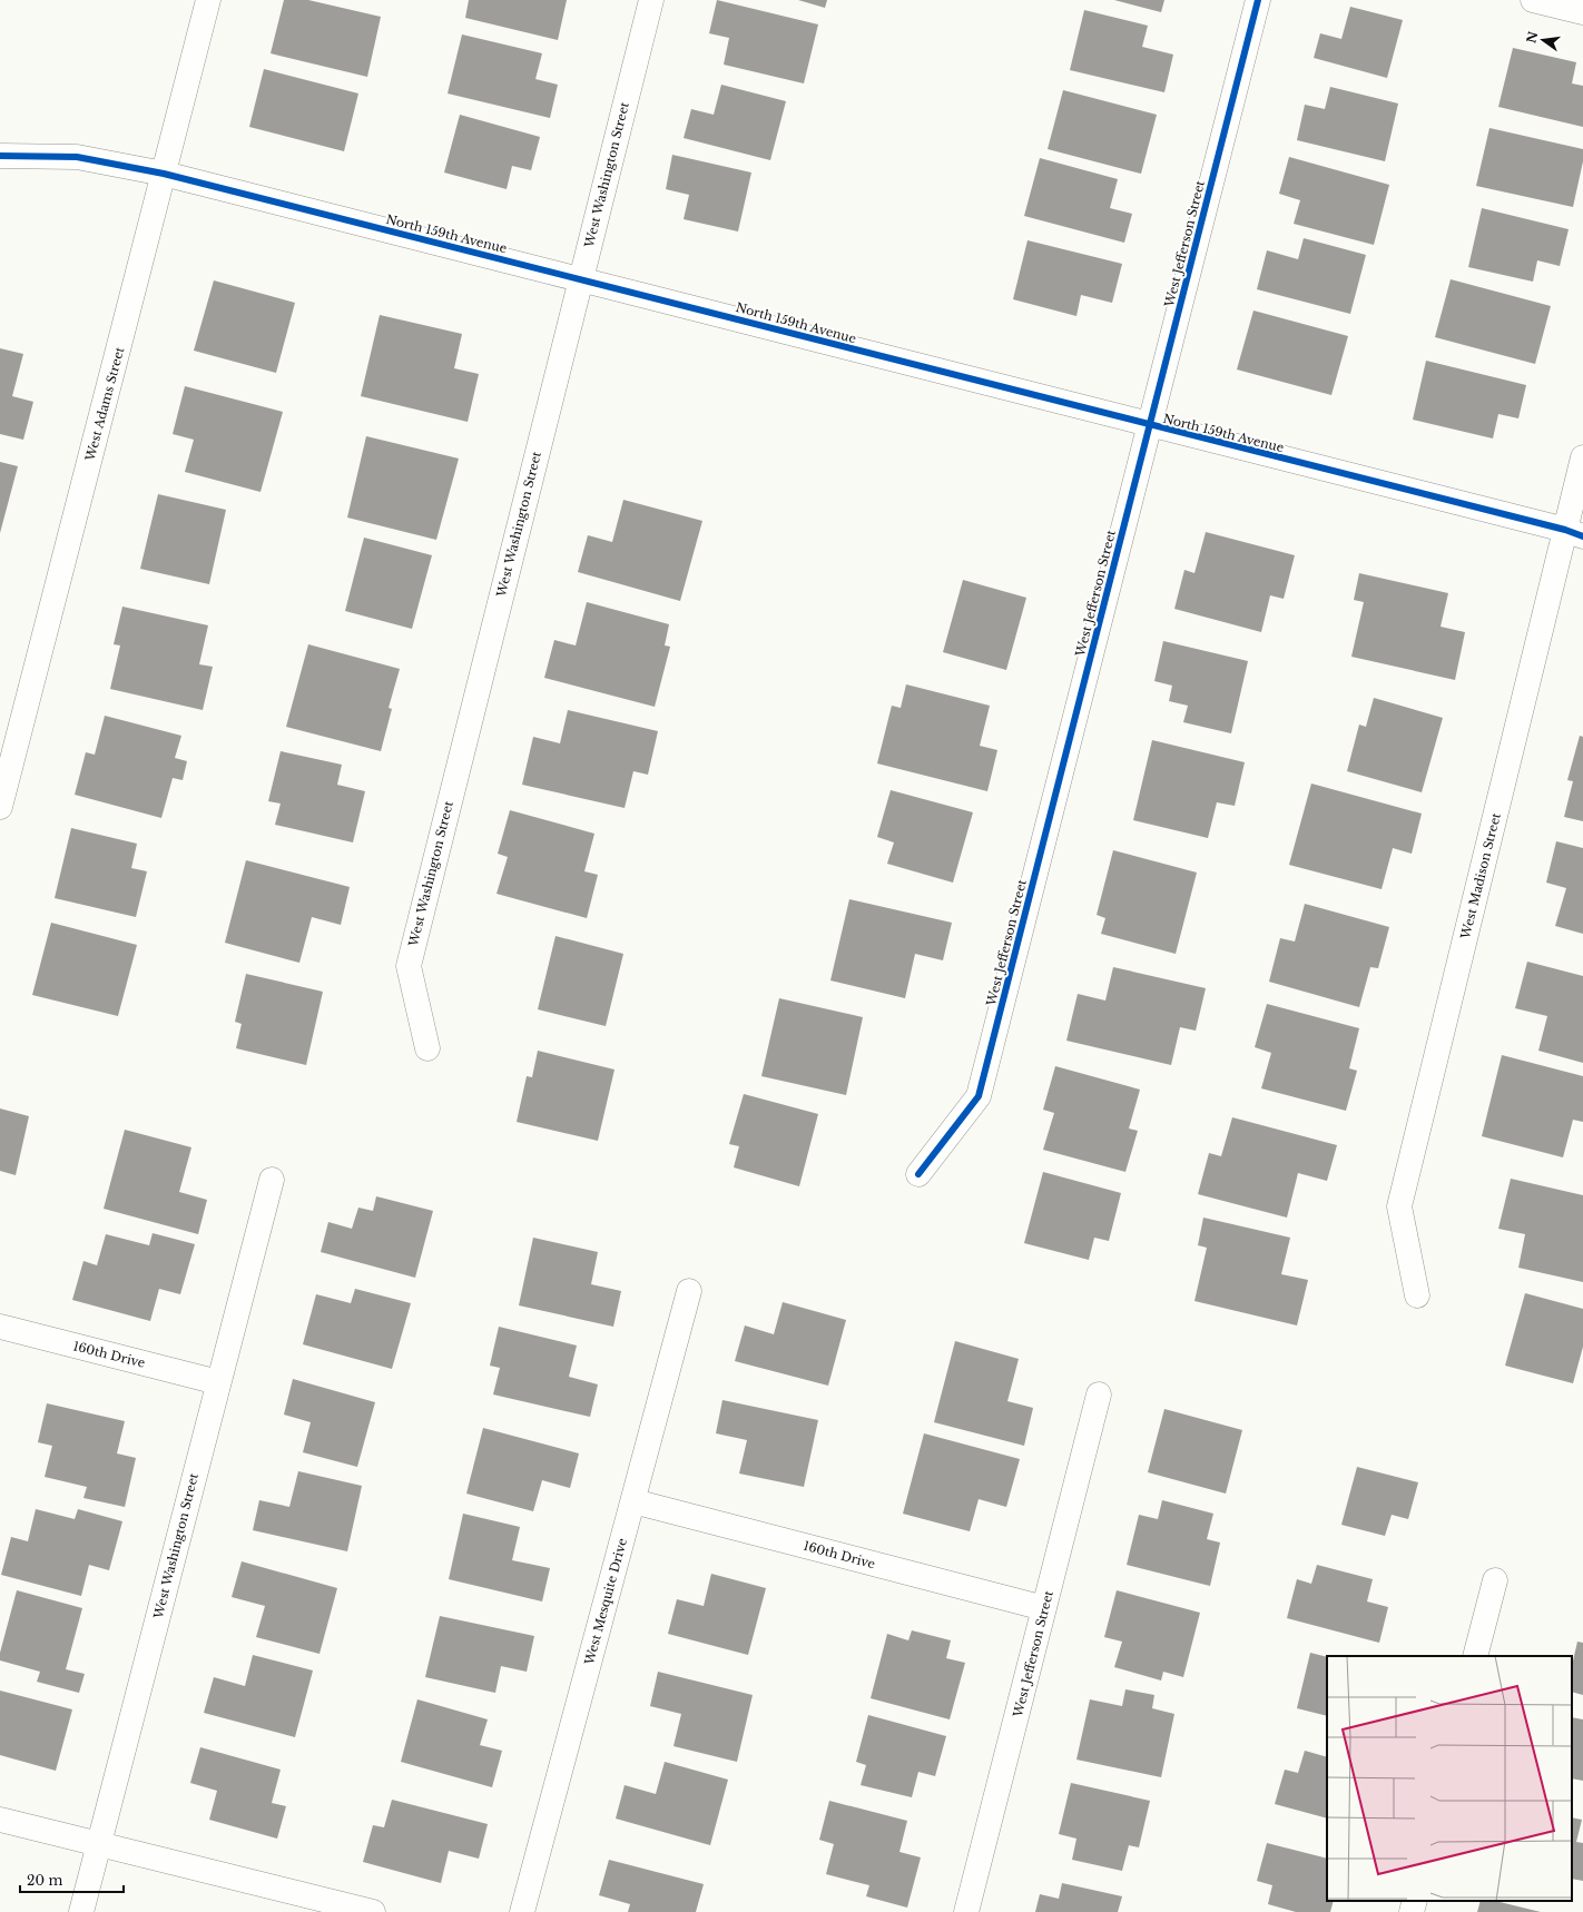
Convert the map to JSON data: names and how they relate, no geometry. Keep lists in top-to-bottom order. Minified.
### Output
{"streets":{"street":["West Washington Street","North 159th Avenue","West Jefferson Street","West Adams Street","West Madison Street","160th Drive","West Mesquite Drive"]},"crossings":[["West Washington Street","North 159th Avenue"],["West Washington Street","160th Drive"],["North 159th Avenue","West Jefferson Street"],["North 159th Avenue","West Adams Street"],["North 159th Avenue","West Madison Street"],["West Jefferson Street","160th Drive"],["160th Drive","West Mesquite Drive"]],"scale_bar":"20 m","north":"left"}
